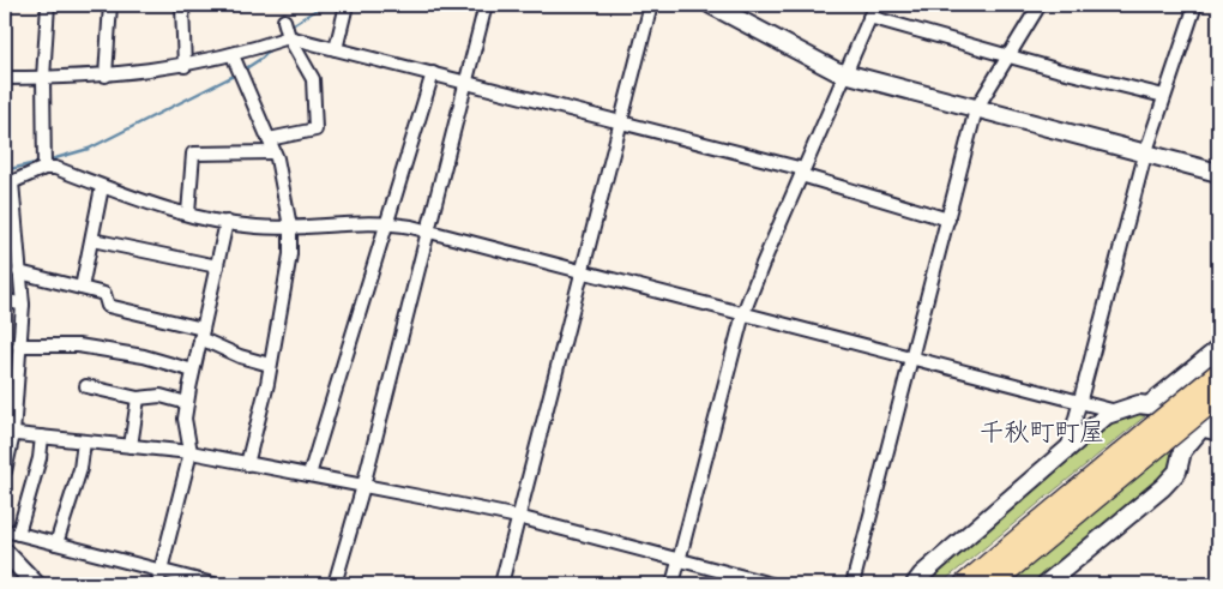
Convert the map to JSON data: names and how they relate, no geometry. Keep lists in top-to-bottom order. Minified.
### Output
{"districts":["千秋町町屋"]}
